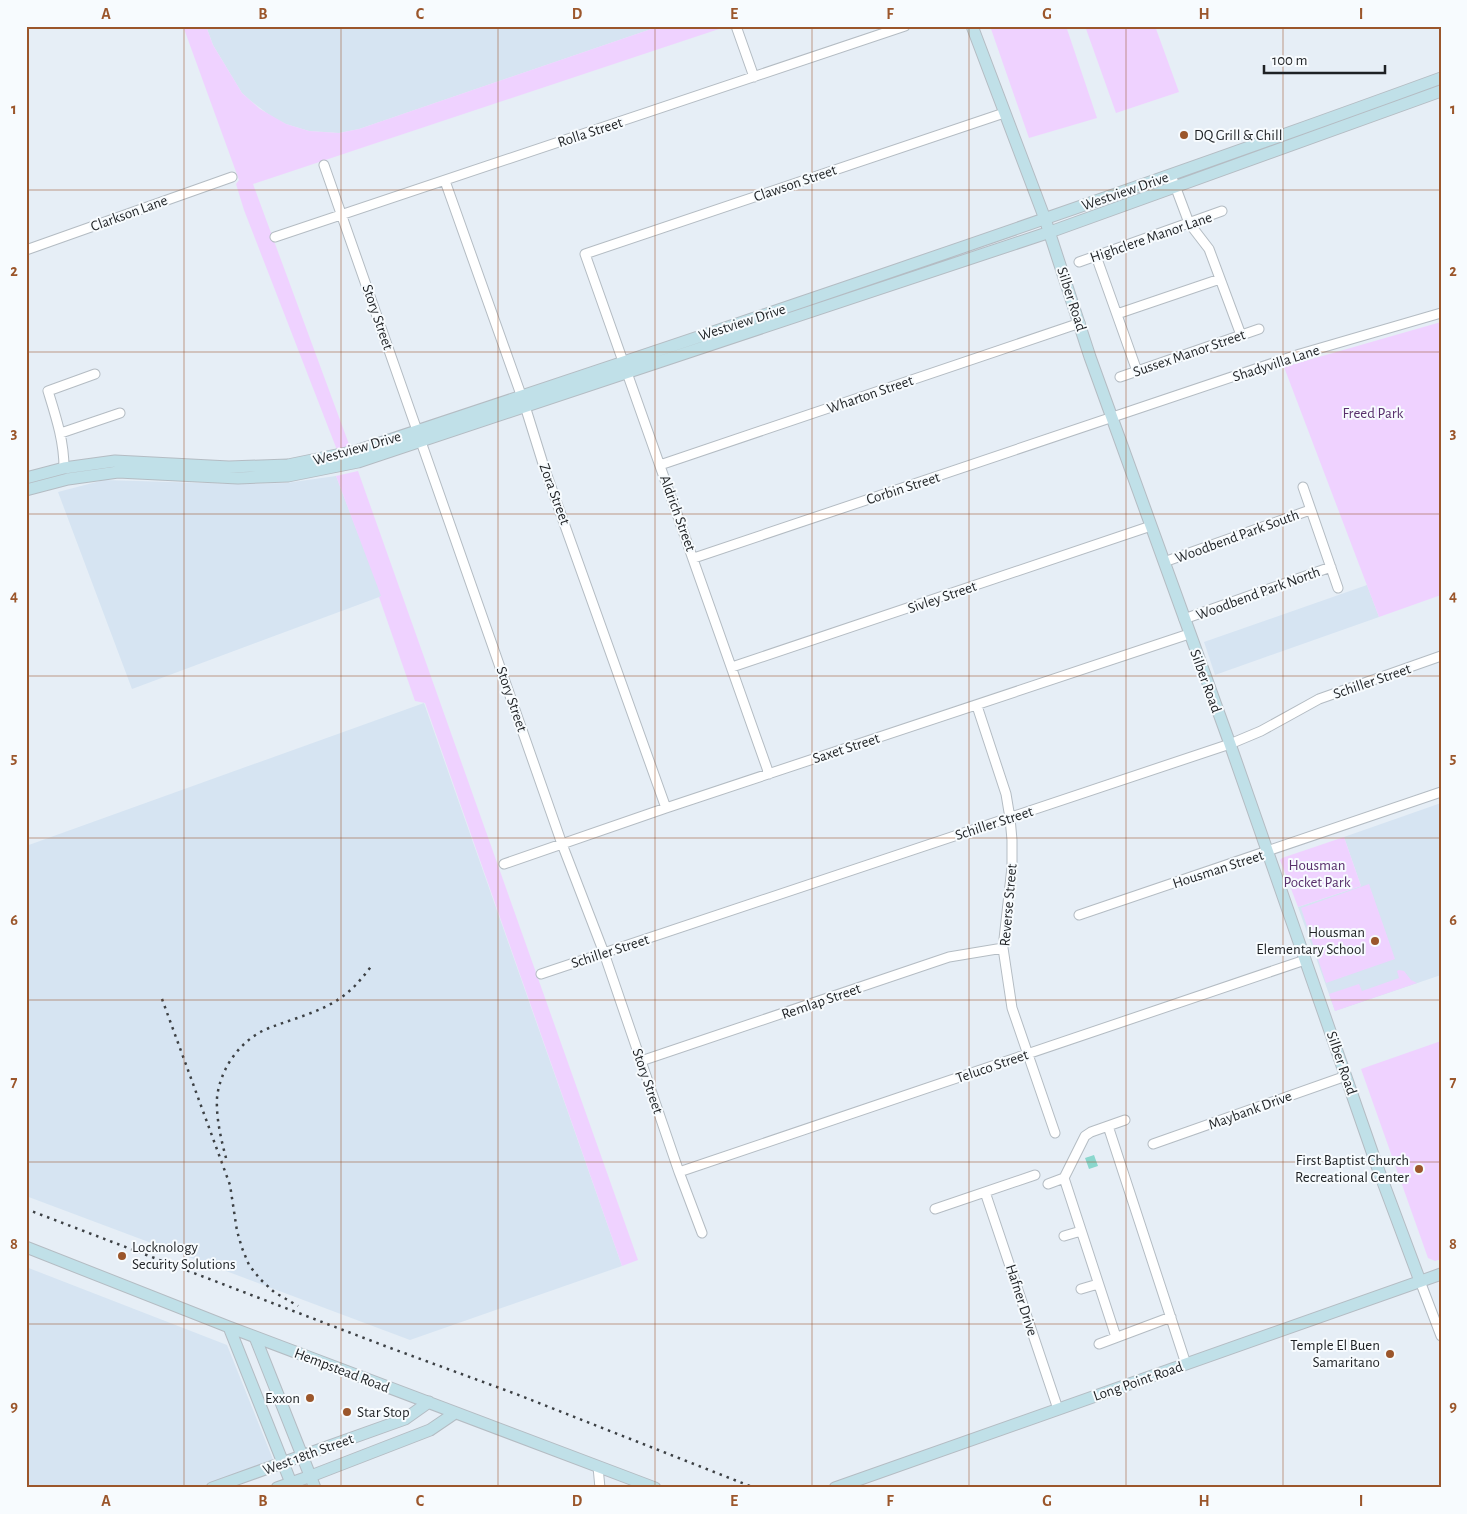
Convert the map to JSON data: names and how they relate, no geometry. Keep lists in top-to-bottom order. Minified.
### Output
{"streets":{"main road":["Westview Drive","Silber Road","Hempstead Road","Long Point Road","West 18th Street"],"street":["Rolla Street","Clawson Street","Clarkson Lane","Highclere Manor Lane","Story Street","Sussex Manor Street","Shadyvilla Lane","Wharton Street","Corbin Street","Zora Street","Aldrich Street","Woodbend Park South","Woodbend Park North","Sivley Street","Schiller Street","Saxet Street","Housman Street","Reverse Street","Remlap Street","Teluco Street","Maybank Drive","Hafner Drive"]},"crossings":[["Rolla Street","Story Street"],["Rolla Street","Zora Street"],["Clawson Street","Silber Road"],["Clawson Street","Aldrich Street"],["Westview Drive","Silber Road"],["Westview Drive","Story Street"],["Westview Drive","Zora Street"],["Westview Drive","Aldrich Street"],["Silber Road","Shadyvilla Lane"],["Silber Road","Wharton Street"],["Silber Road","Corbin Street"],["Silber Road","Woodbend Park South"],["Silber Road","Woodbend Park North"],["Silber Road","Sivley Street"],["Silber Road","Schiller Street"],["Silber Road","Saxet Street"],["Silber Road","Housman Street"],["Silber Road","Teluco Street"],["Silber Road","Maybank Drive"],["Silber Road","Long Point Road"],["Story Street","Schiller Street"],["Story Street","Saxet Street"],["Story Street","Remlap Street"],["Story Street","Teluco Street"],["Shadyvilla Lane","Corbin Street"],["Wharton Street","Aldrich Street"],["Corbin Street","Aldrich Street"],["Zora Street","Saxet Street"],["Aldrich Street","Sivley Street"],["Aldrich Street","Saxet Street"],["Schiller Street","Reverse Street"],["Saxet Street","Reverse Street"],["Reverse Street","Remlap Street"],["Reverse Street","Teluco Street"],["Hafner Drive","Long Point Road"],["Hempstead Road","West 18th Street"]],"parks":["Freed Park","Housman Pocket Park"],"places":["DQ Grill & Chill","Housman Elementary School","First Baptist Church Recreational Center","Locknology Security Solutions","Temple El Buen Samaritano","Exxon","Star Stop"],"scale_bar":"100 m","grid":{"columns":["A","B","C","D","E","F","G","H","I"],"rows":["1","2","3","4","5","6","7","8","9"]}}
